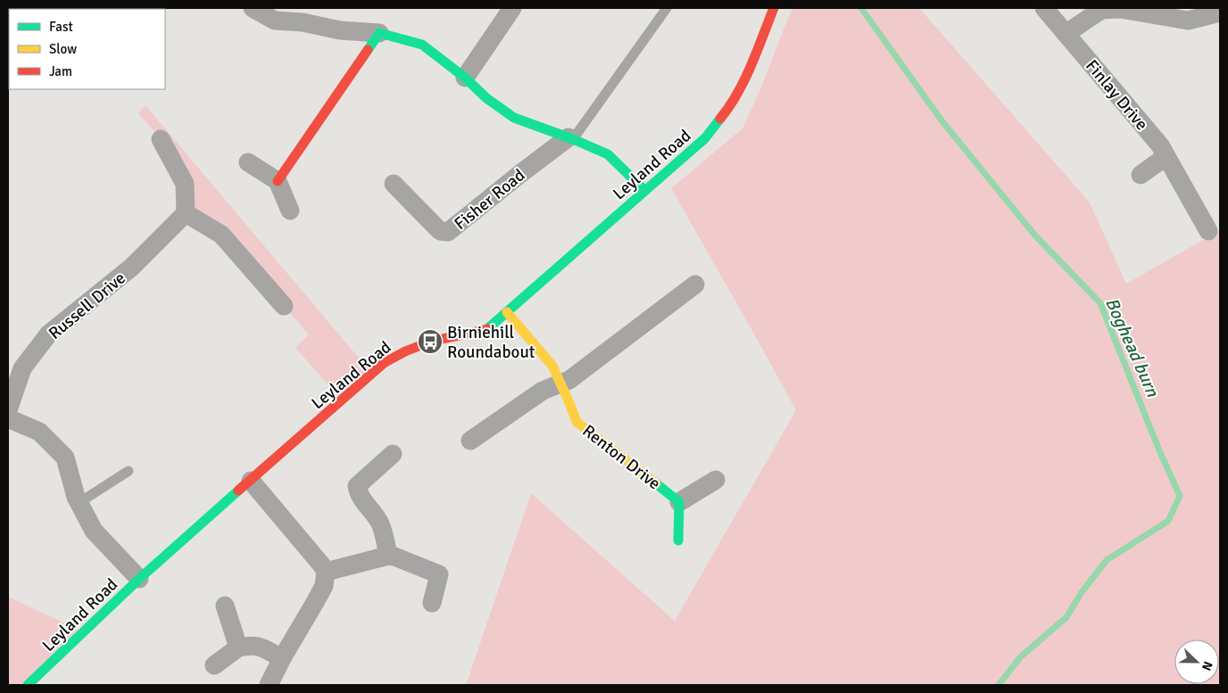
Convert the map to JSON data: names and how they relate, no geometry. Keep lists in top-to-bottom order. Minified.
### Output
{"streets":{"street":["Finlay Drive","Leyland Road","Fisher Road","Russell Drive","Renton Drive"]},"crossings":[["Leyland Road","Renton Drive"]],"water":["Boghead burn"],"places":{"bus stop":["Birniehill Roundabout"]},"legend":["Fast","Slow","Jam"],"north":"right"}
